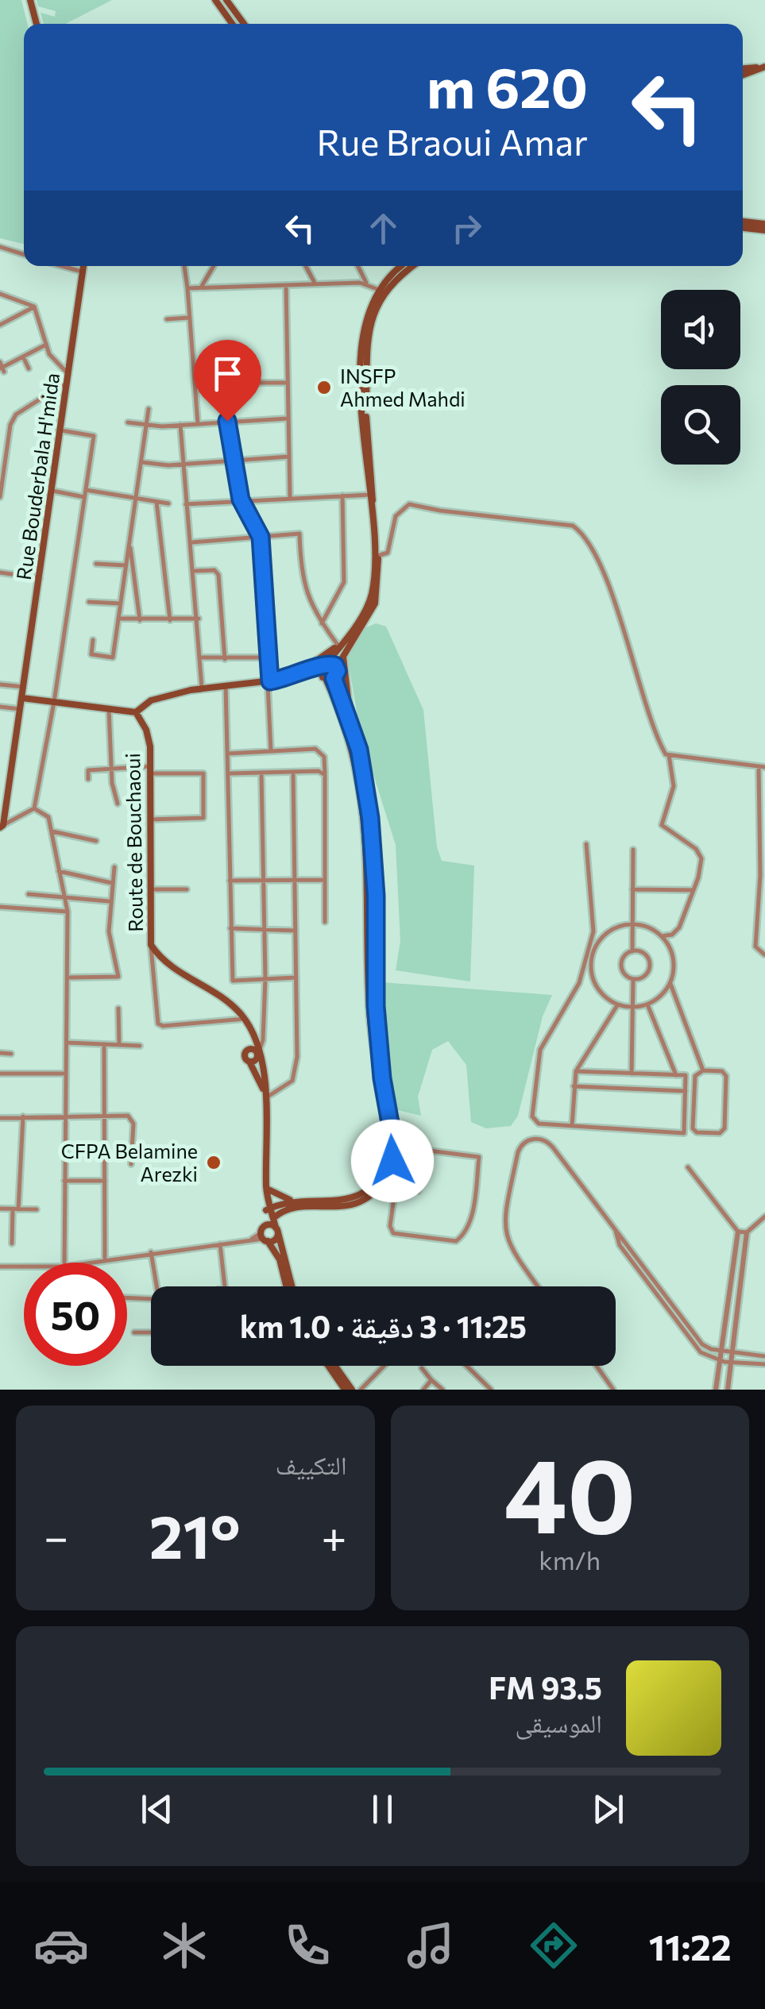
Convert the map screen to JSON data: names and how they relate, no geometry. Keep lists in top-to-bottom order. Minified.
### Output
{"streets":{"main road":["Rue Bouderbala H'mida","Route de Bouchaoui"]},"places":["INSFP Ahmed Mahdi","CFPA Belamine Arezki"],"page":{"turn":["620 m","Rue Braoui Amar"],"limit":"50","trip":"11:25 · 3 دقيقة · 1.0 km","tile":[["40","km/h"],"التكييف"],"heat":["−","21°","+"],"song":["93.5 FM","الموسيقى"],"tabs":"11:22"}}
